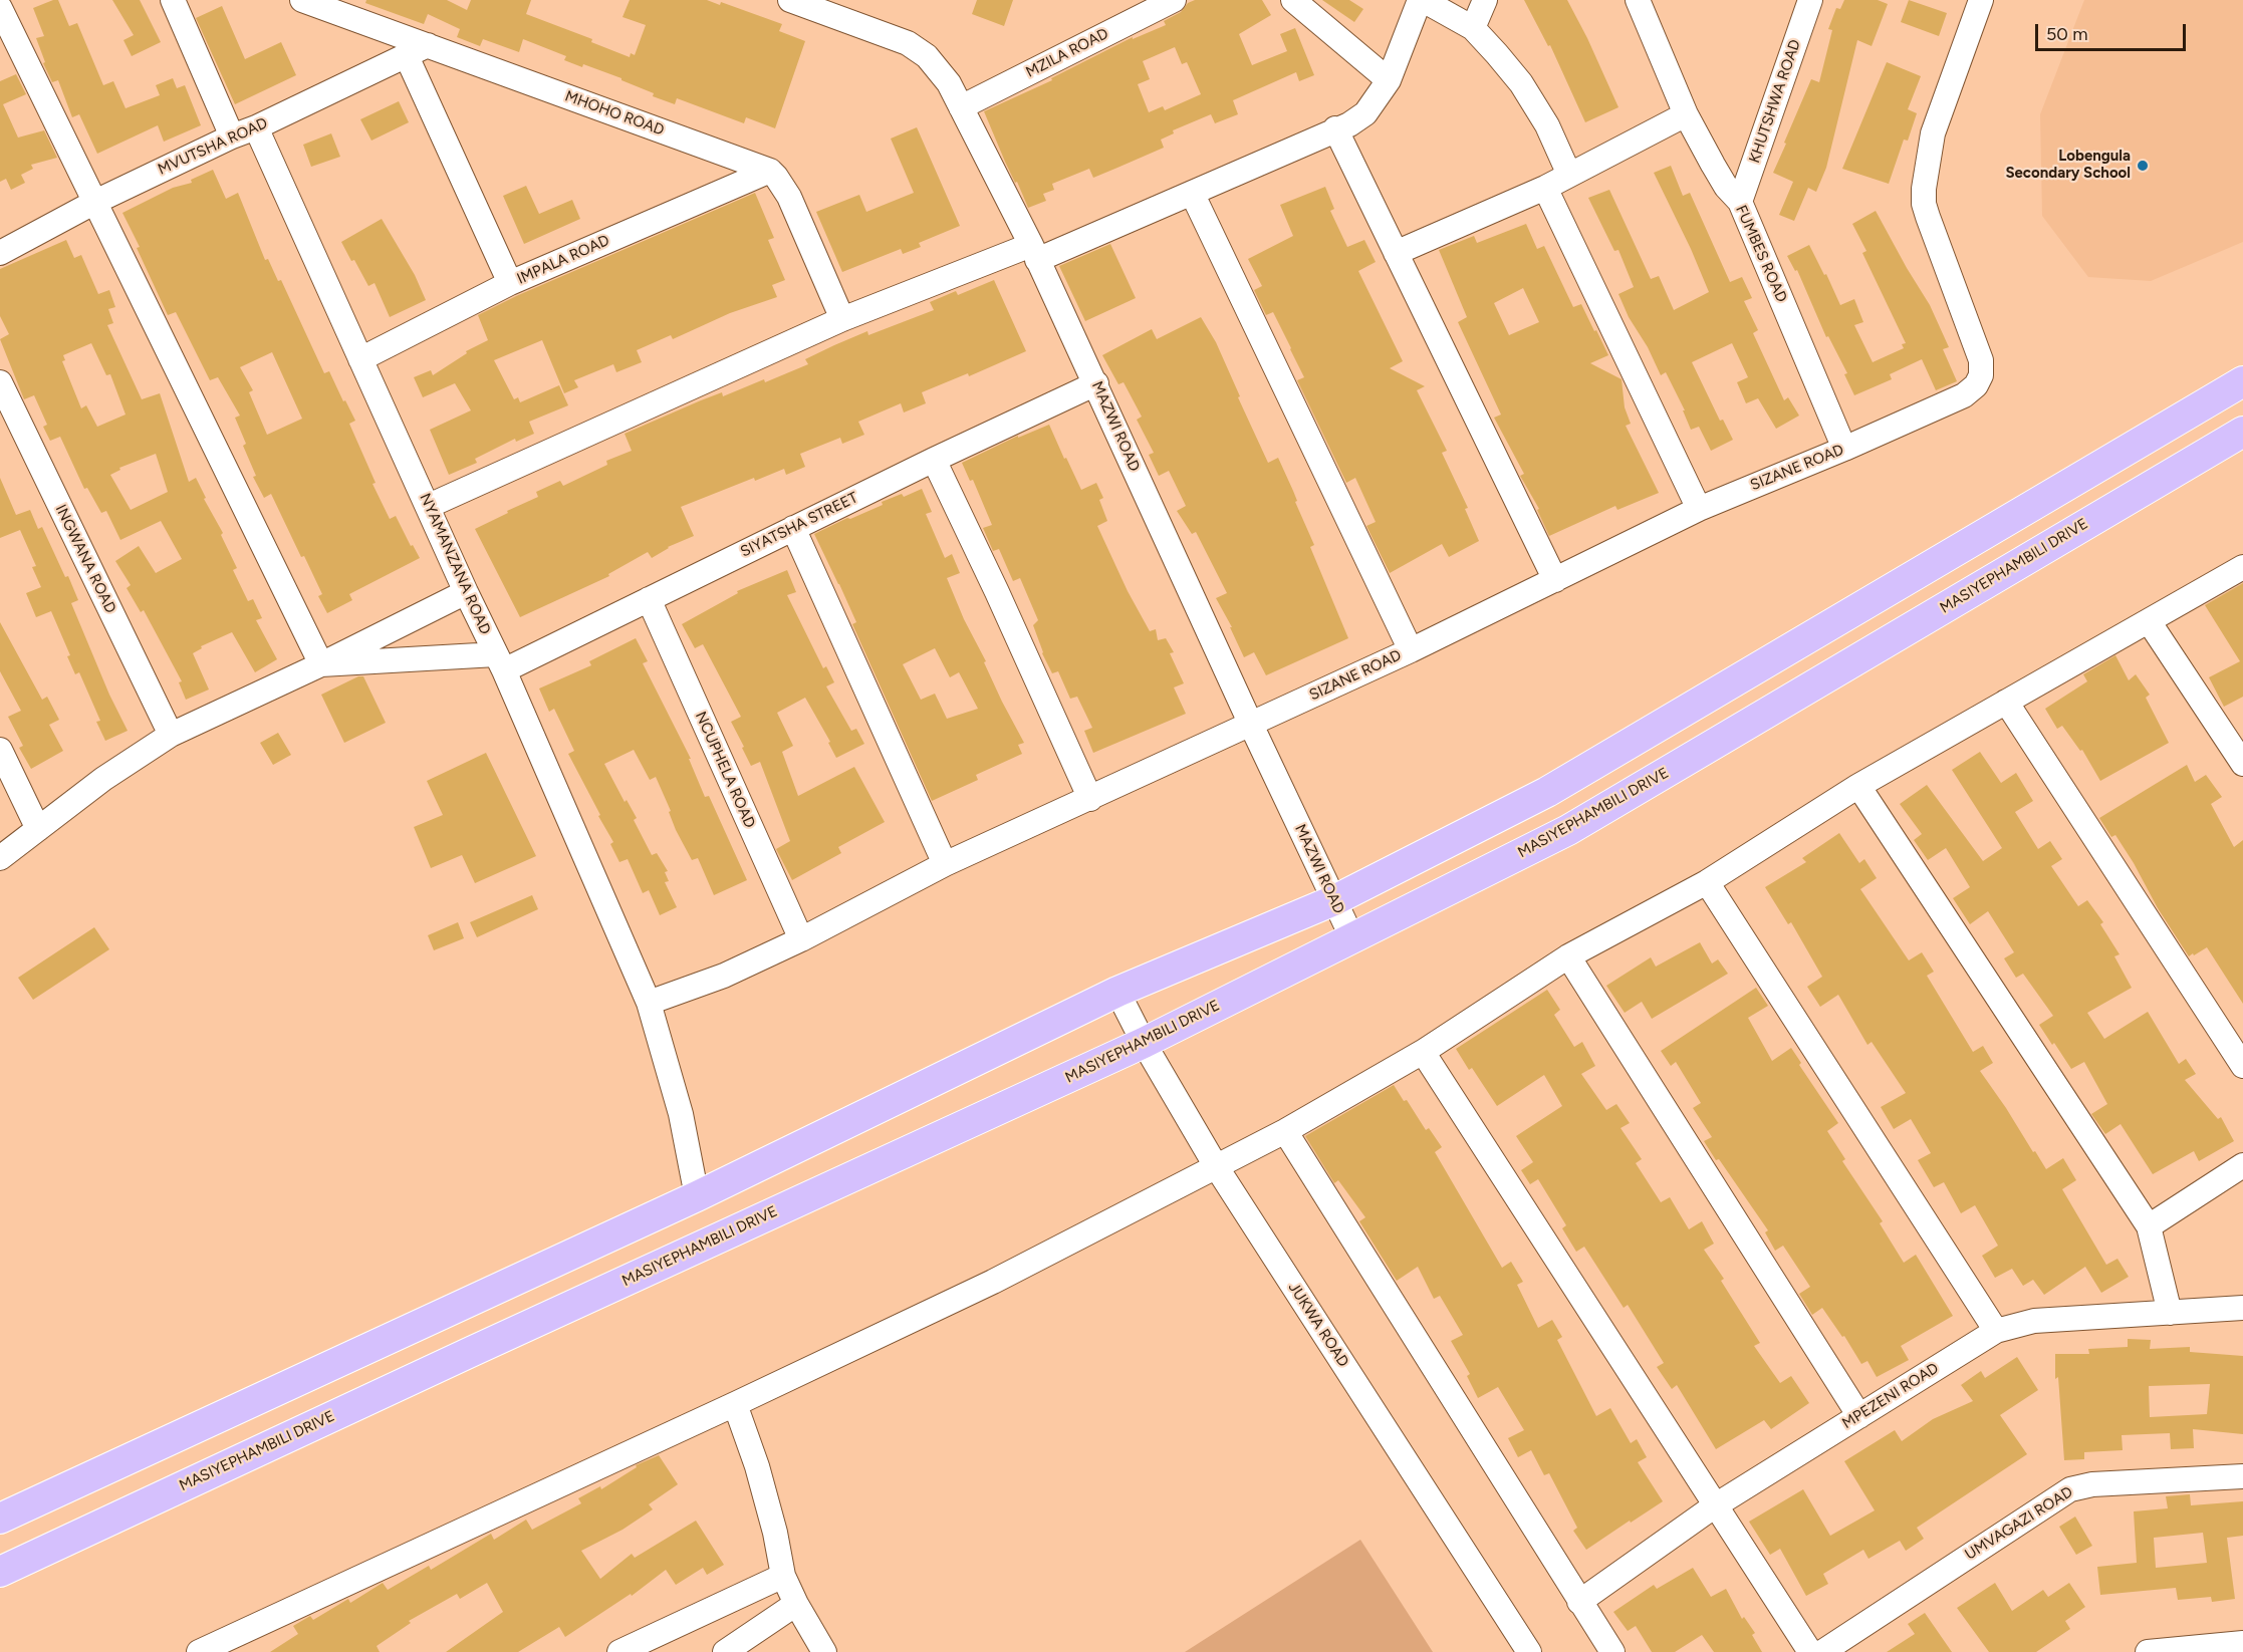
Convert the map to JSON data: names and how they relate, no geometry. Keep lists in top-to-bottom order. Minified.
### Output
{"streets":{"main road":["MASIYEPHAMBILI DRIVE"],"street":["MZILA ROAD","KHUTSHWA ROAD","MHOHO ROAD","MVUTSHA ROAD","FUMBES ROAD","IMPALA ROAD","MAZWI ROAD","SIZANE ROAD","SIYATSHA STREET","INGWANA ROAD","NYAMANZANA ROAD","NCUPHELA ROAD","JUKWA ROAD","MPEZENI ROAD","UMVAGAZI ROAD"]},"crossings":[["MZILA ROAD","MAZWI ROAD"],["KHUTSHWA ROAD","FUMBES ROAD"],["MHOHO ROAD","MVUTSHA ROAD"],["MHOHO ROAD","IMPALA ROAD"],["MVUTSHA ROAD","NYAMANZANA ROAD"],["FUMBES ROAD","SIZANE ROAD"],["IMPALA ROAD","NYAMANZANA ROAD"],["MAZWI ROAD","SIZANE ROAD"],["MAZWI ROAD","SIYATSHA STREET"],["MAZWI ROAD","MASIYEPHAMBILI DRIVE"],["SIZANE ROAD","NYAMANZANA ROAD"],["SIZANE ROAD","NCUPHELA ROAD"],["SIYATSHA STREET","NYAMANZANA ROAD"],["SIYATSHA STREET","NCUPHELA ROAD"],["MASIYEPHAMBILI DRIVE","JUKWA ROAD"]],"places":["Lobengula Secondary School"],"scale_bar":"50 m"}
